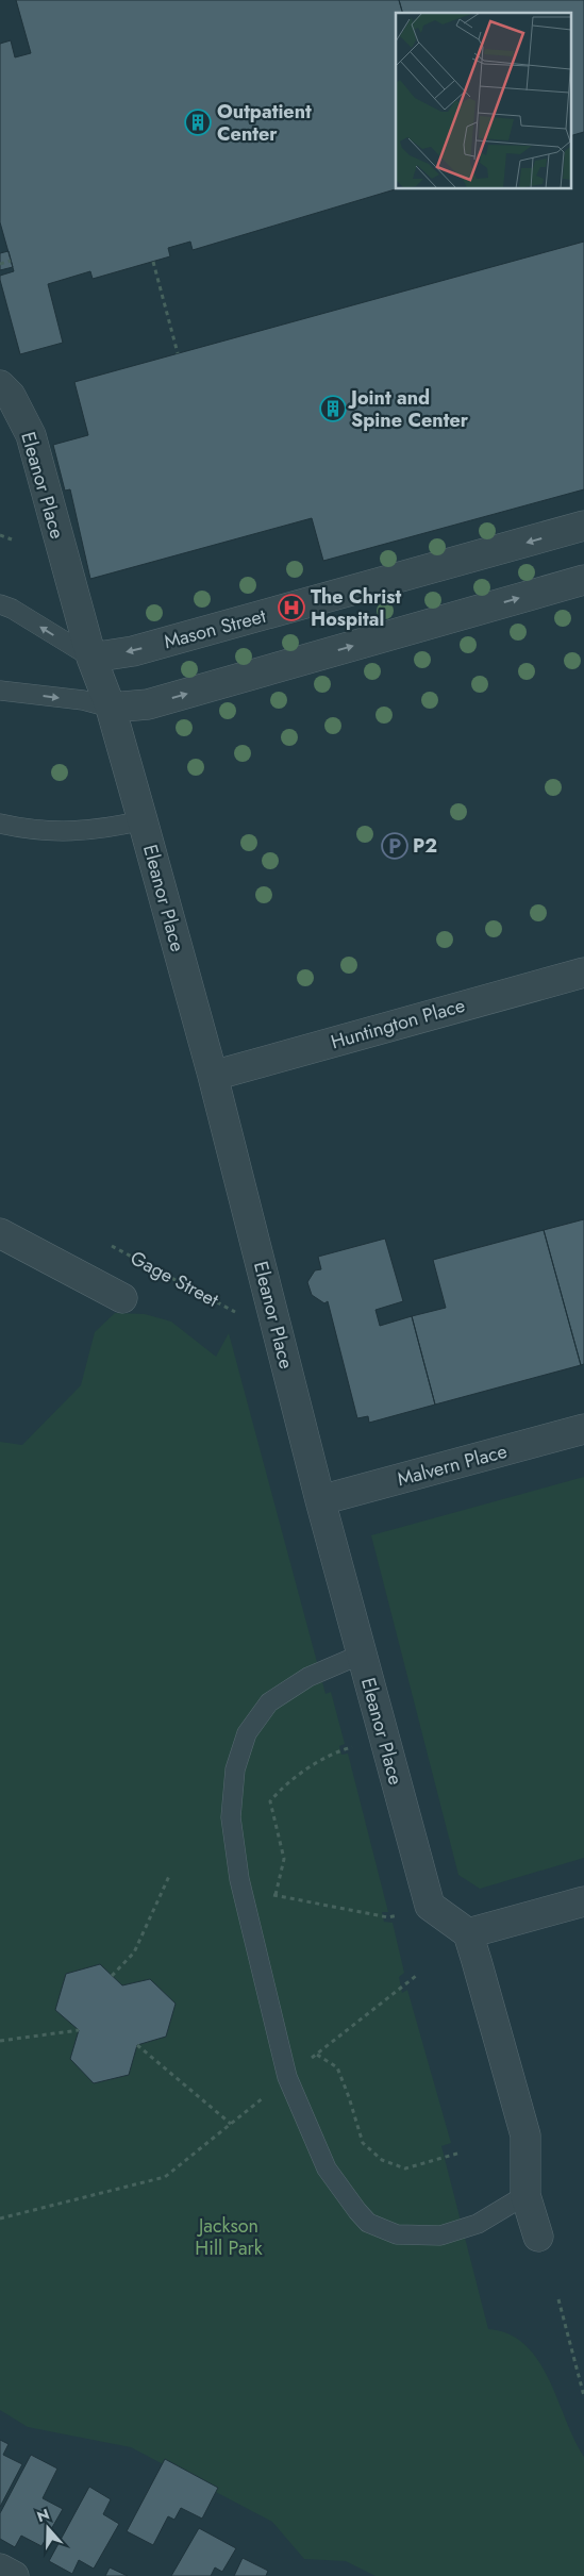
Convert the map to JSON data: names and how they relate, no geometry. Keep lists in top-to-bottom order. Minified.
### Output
{"streets":{"street":["Eleanor Place","Mason Street","Huntington Place","Malvern Place"],"path":["Gage Street"]},"crossings":[["Eleanor Place","Mason Street"],["Eleanor Place","Huntington Place"],["Eleanor Place","Malvern Place"]],"parks":["Jackson Hill Park"],"places":{"building":["Outpatient Center","Joint and Spine Center"],"hospital":["The Christ Hospital"],"parking":["P2"]},"north":"top"}
